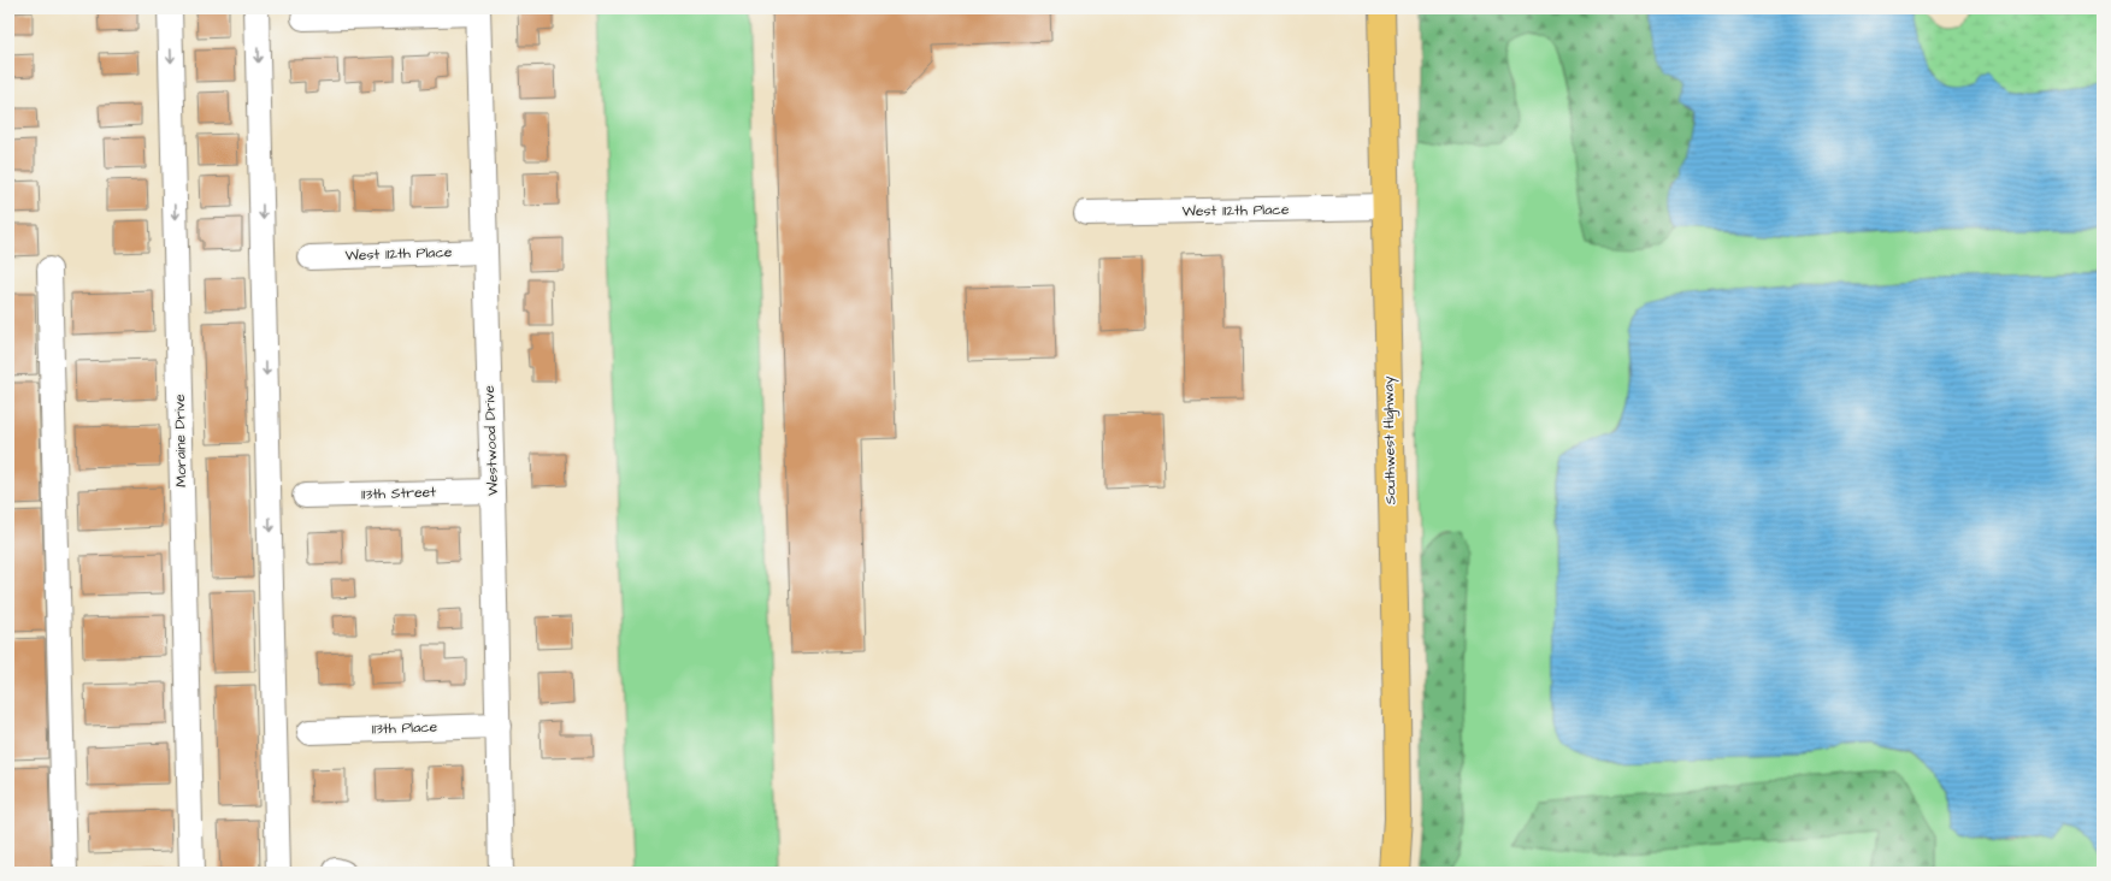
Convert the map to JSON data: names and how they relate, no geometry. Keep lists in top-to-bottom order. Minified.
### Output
{"streets":{"main road":["Southwest Highway"],"street":["West 112th Place","Moraine Drive","Westwood Drive","113th Street","113th Place"]},"crossings":[["West 112th Place","Westwood Drive"],["West 112th Place","Southwest Highway"],["Westwood Drive","113th Street"],["Westwood Drive","113th Place"]]}
